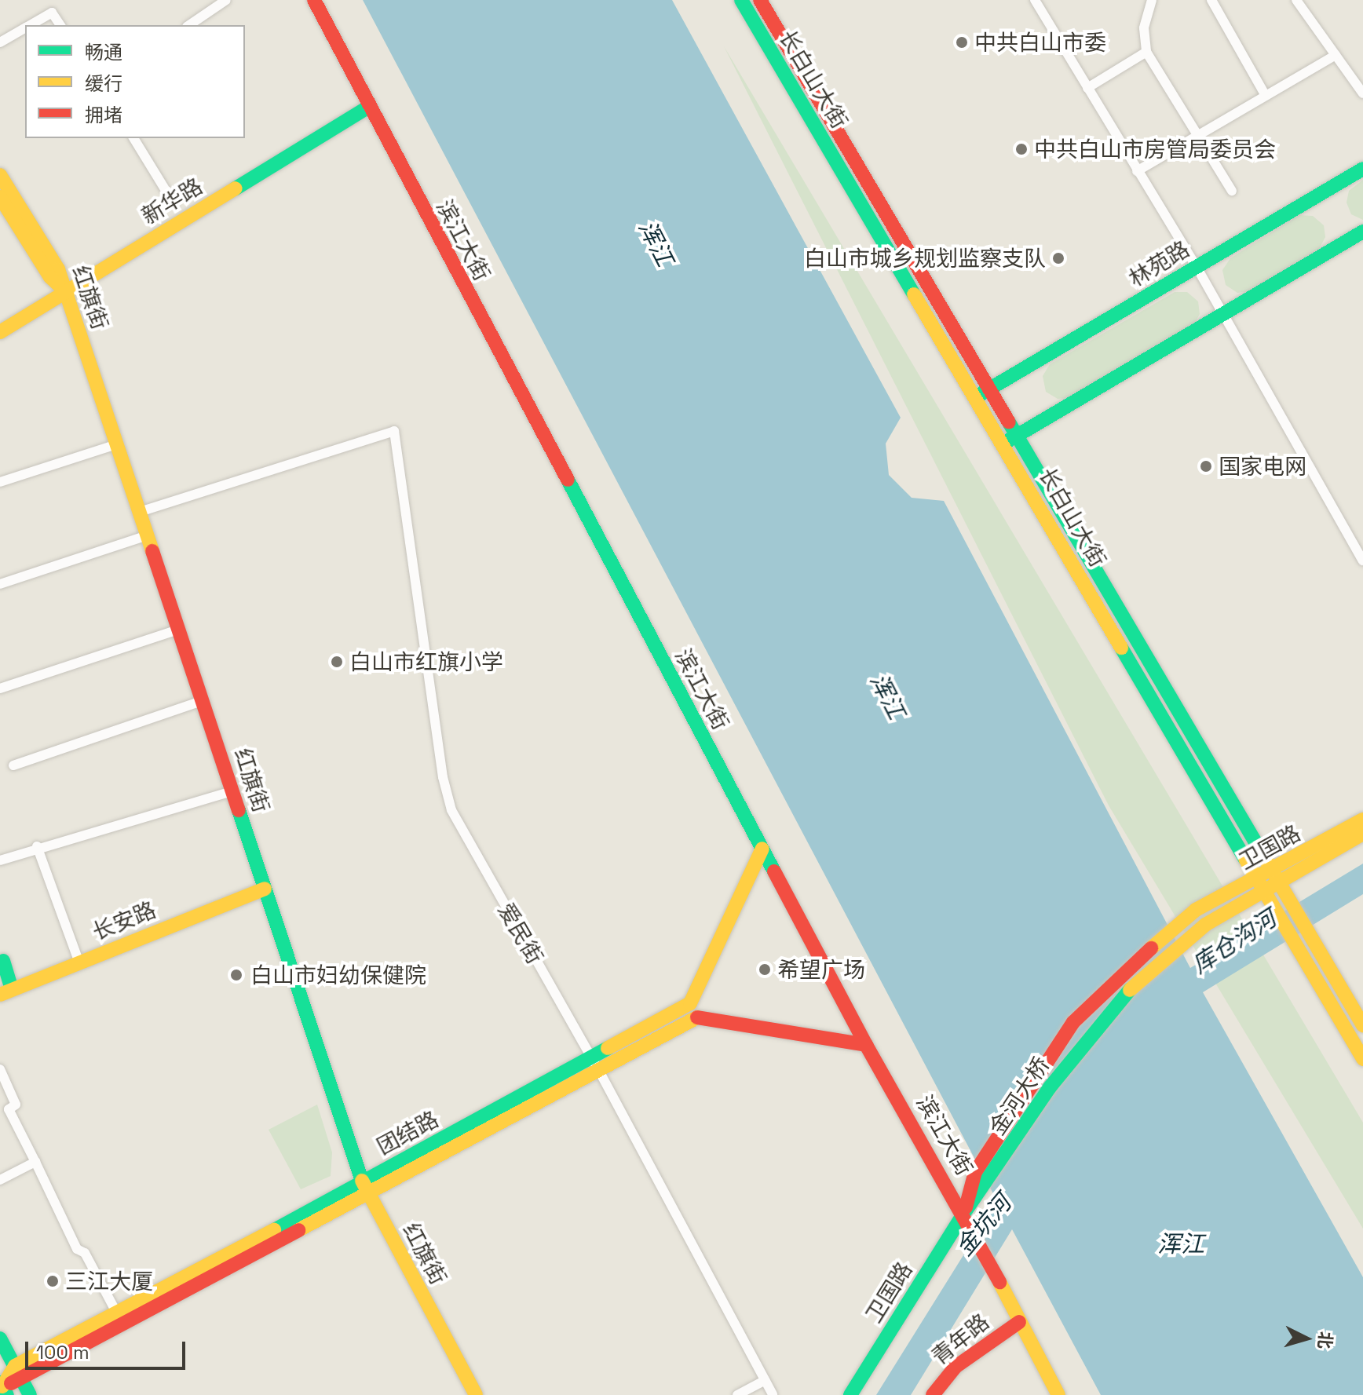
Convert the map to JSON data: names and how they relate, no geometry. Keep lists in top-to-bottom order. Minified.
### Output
{"streets":{"street":["长白山大街","新华路","滨江大街","林苑路","红旗街","卫国路","长安路","爱民街","金河大桥","团结路","青年路"]},"crossings":[["长白山大街","林苑路"],["长白山大街","卫国路"],["新华路","滨江大街"],["新华路","红旗街"],["滨江大街","卫国路"],["滨江大街","金河大桥"],["滨江大街","青年路"],["红旗街","长安路"],["红旗街","爱民街"],["红旗街","团结路"],["卫国路","金河大桥"],["爱民街","团结路"]],"water":["浑江","库仓沟河","金坑河"],"places":["中共白山市委","中共白山市房管局委员会","白山市城乡规划监察支队","国家电网","白山市红旗小学","希望广场","白山市妇幼保健院","三江大厦"],"legend":["畅通","缓行","拥堵"],"scale_bar":"100 m","north":"right"}
